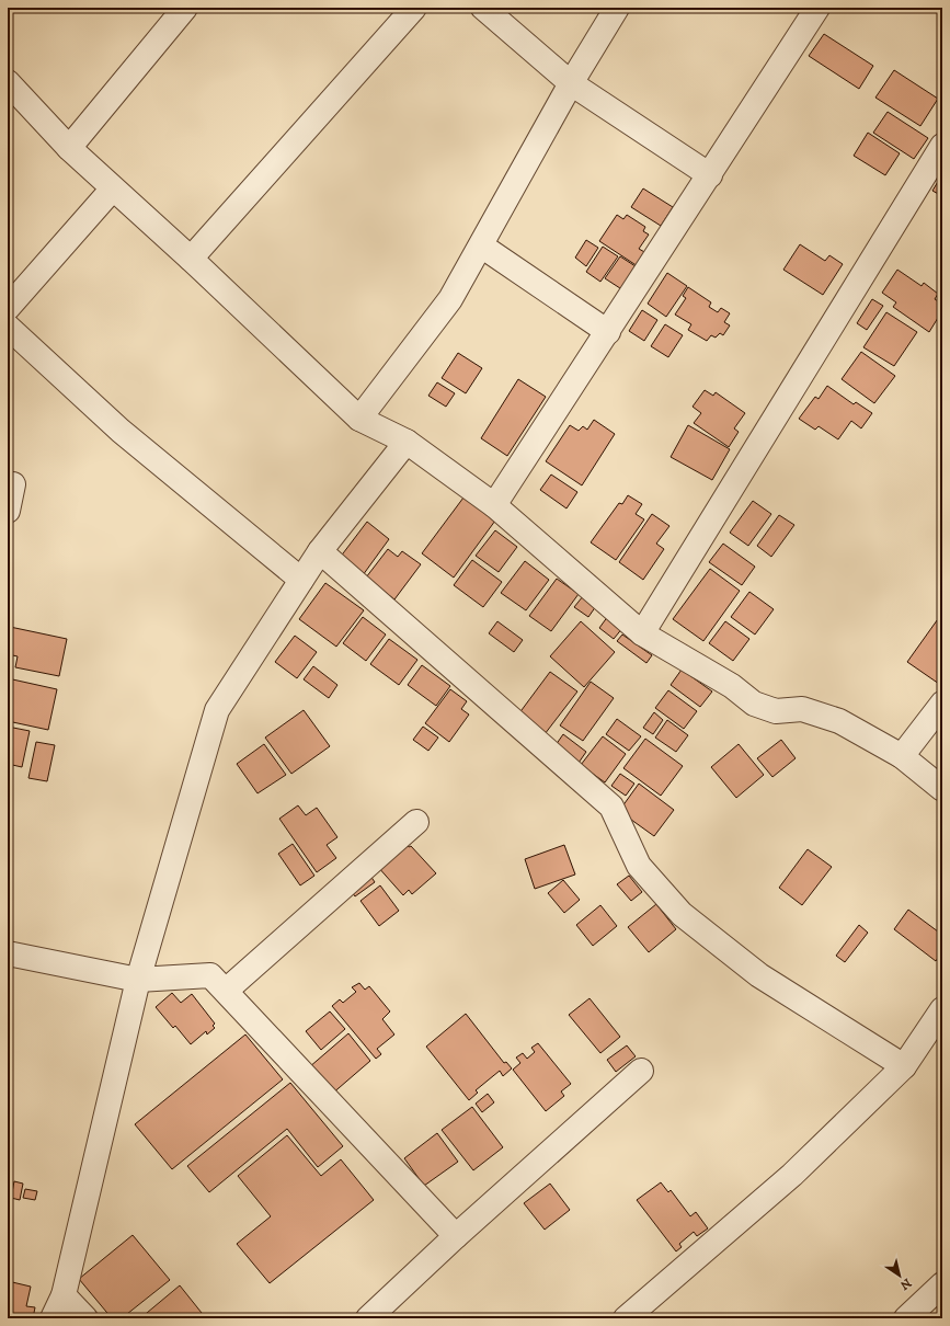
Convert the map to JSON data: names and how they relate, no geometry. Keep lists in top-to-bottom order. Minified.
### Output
{"north":"bottom right"}
